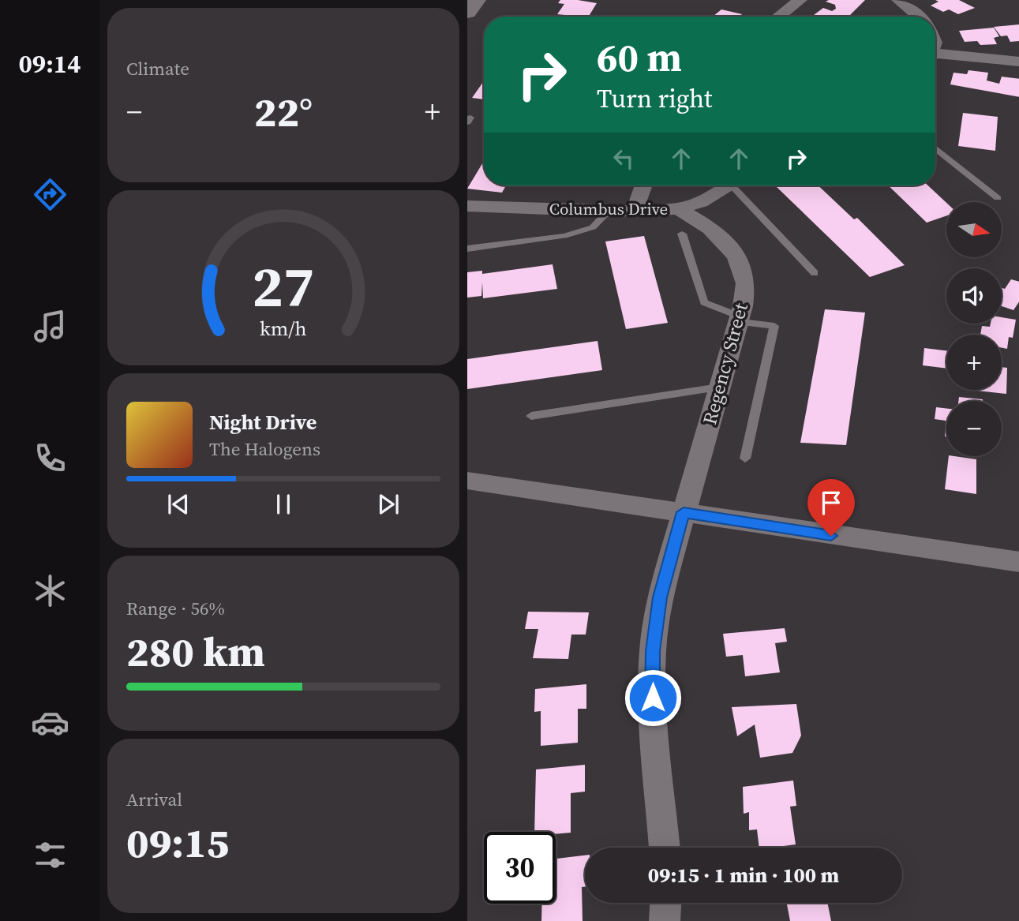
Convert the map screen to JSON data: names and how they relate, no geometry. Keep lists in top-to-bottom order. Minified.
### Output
{"streets":{"street":["Columbus Drive","Regency Street"]},"crossings":[["Columbus Drive","Regency Street"]],"north":"right","page":{"tabs":"09:14","tile":["Climate",["Range · 56%","280 km"],["Arrival","09:15"]],"turn":["60 m","Turn right"],"heat":["−","22°","+"],"map_buttons":["+","−"],"song":["Night Drive","The Halogens"],"limit":"30","trip":"09:15 · 1 min · 100 m","gauge":["27","km/h"]}}
